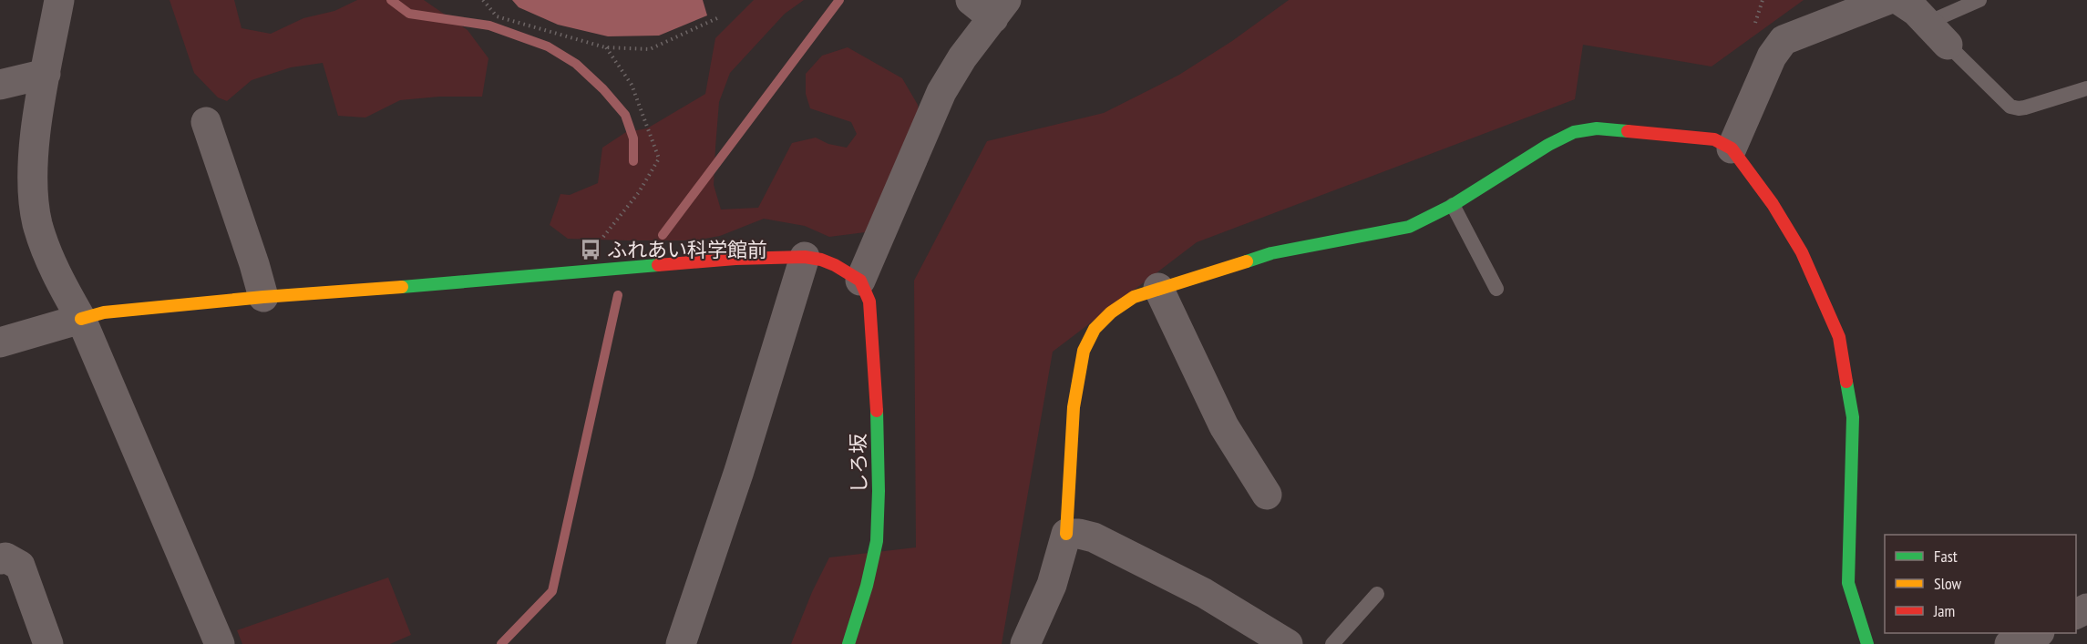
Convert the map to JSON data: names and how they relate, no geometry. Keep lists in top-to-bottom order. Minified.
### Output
{"streets":{"street":["しろ坂"]},"places":{"bus stop":["ふれあい科学館前"]},"legend":["Fast","Slow","Jam"]}
